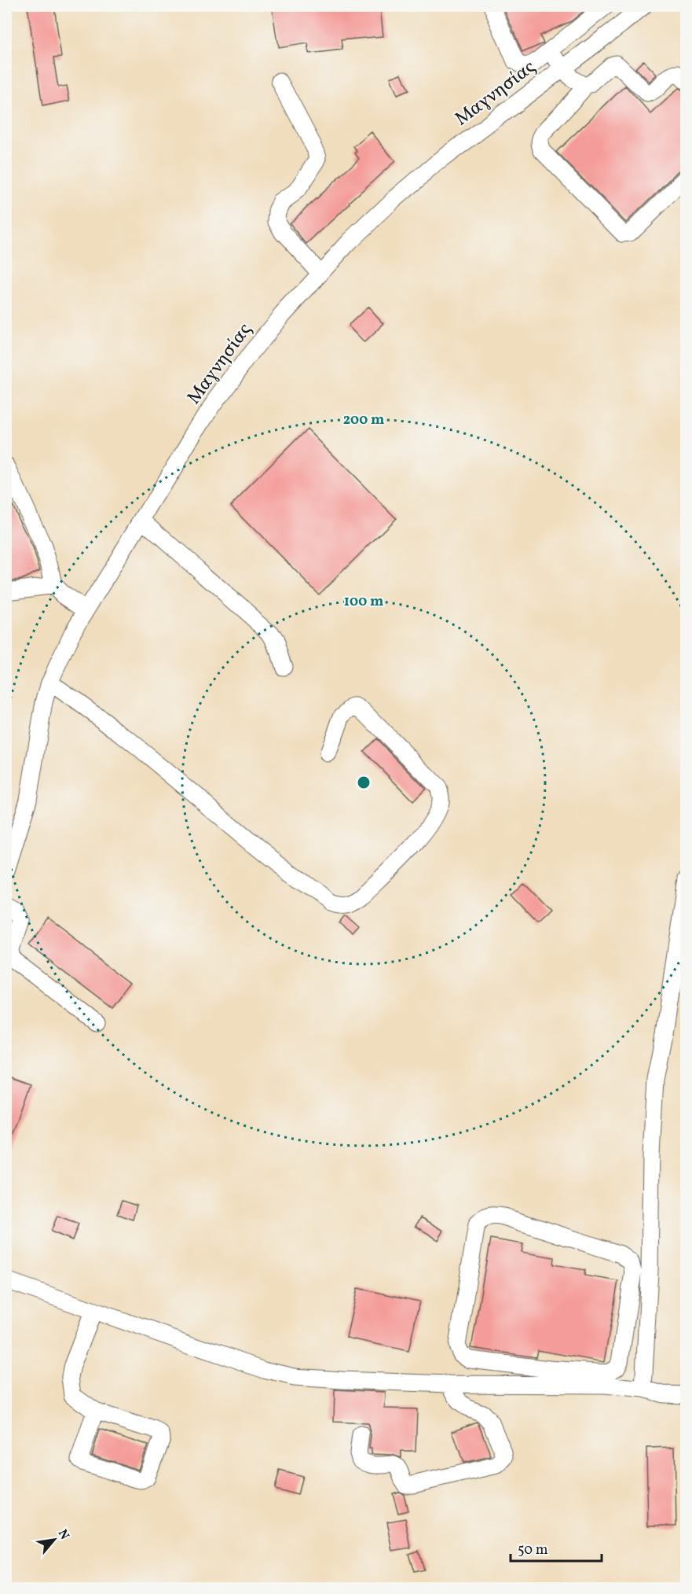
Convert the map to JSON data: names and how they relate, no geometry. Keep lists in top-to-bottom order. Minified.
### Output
{"streets":{"street":["Μαγνησίας"]},"scale_bar":"50 m","north":"top right","rings":["200 m","100 m"]}
